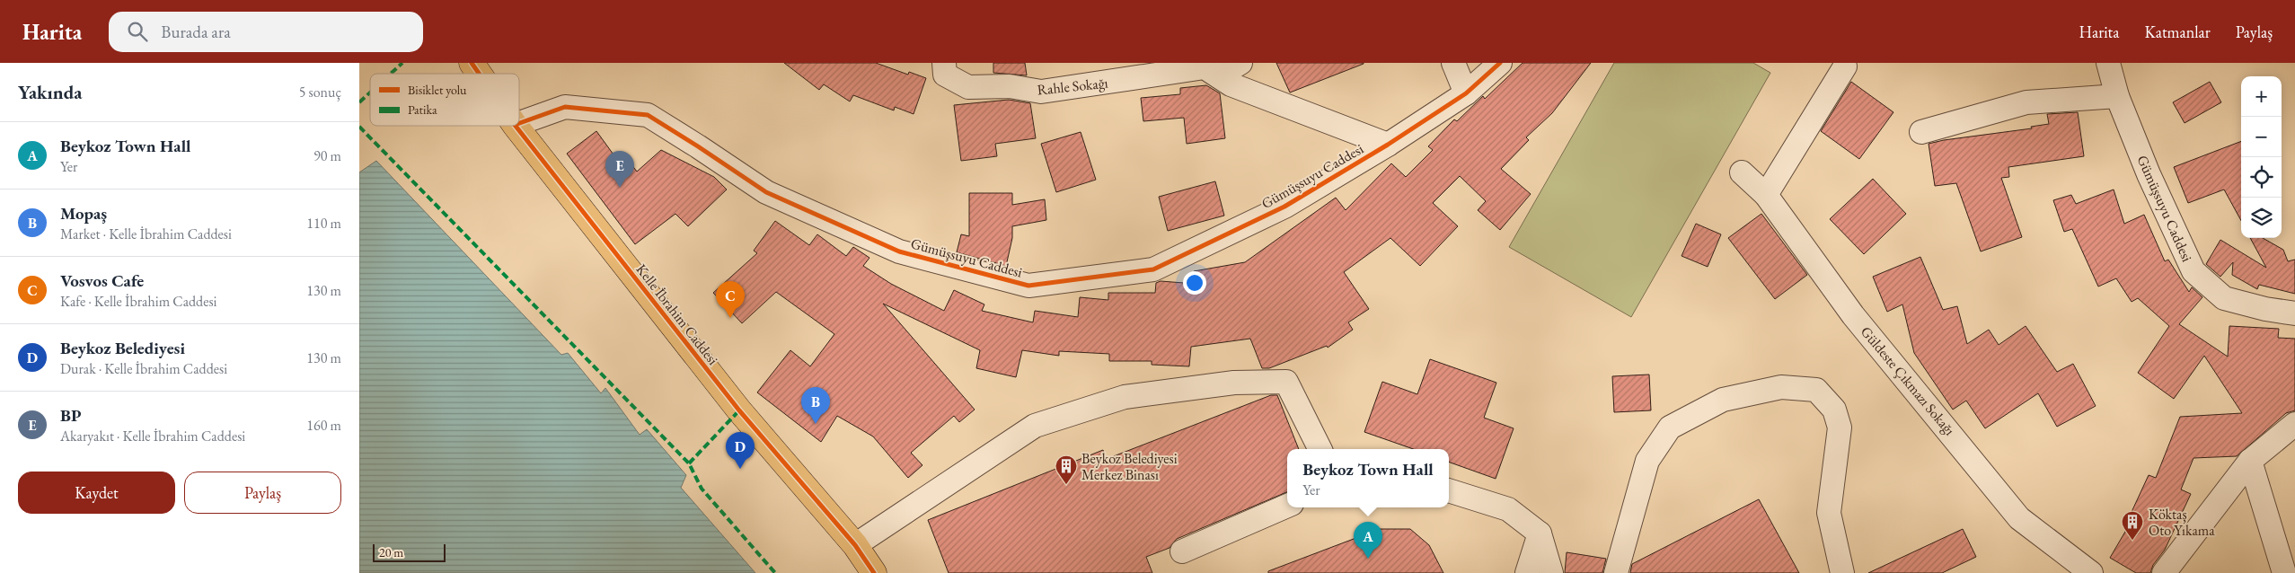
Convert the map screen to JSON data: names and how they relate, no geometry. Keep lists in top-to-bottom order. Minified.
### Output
{"streets":{"main road":["Kelle İbrahim Caddesi"],"street":["Rahle Sokağı","Gümüşsuyu Caddesi","Güldeste Çıkmazı Sokağı"]},"places":{"building":["Beykoz Belediyesi Merkez Binası","Köktaş Oto Yıkama"]},"legend":["Bisiklet yolu","Patika"],"scale_bar":"20 m","page":{"header":"Harita","search":"Burada ara","nav":["Harita","Katmanlar","Paylaş"],"heading":["Yakında","5 sonuç"],"map_buttons":["+","−"],"list":[{"mark":"A","name":"Beykoz Town Hall","note":"Yer","value":"90 m"},{"mark":"B","name":"Mopaş","note":"Market · Kelle İbrahim Caddesi","value":"110 m"},{"mark":"C","name":"Vosvos Cafe","note":"Kafe · Kelle İbrahim Caddesi","value":"130 m"},{"mark":"D","name":"Beykoz Belediyesi","note":"Durak · Kelle İbrahim Caddesi","value":"130 m"},{"mark":"E","name":"BP","note":"Akaryakıt · Kelle İbrahim Caddesi","value":"160 m"}],"pins":["E","C","B","D","A"],"popup":["Beykoz Town Hall","Yer"],"buttons":["Kaydet","Paylaş"],"scale":"20 m"}}
